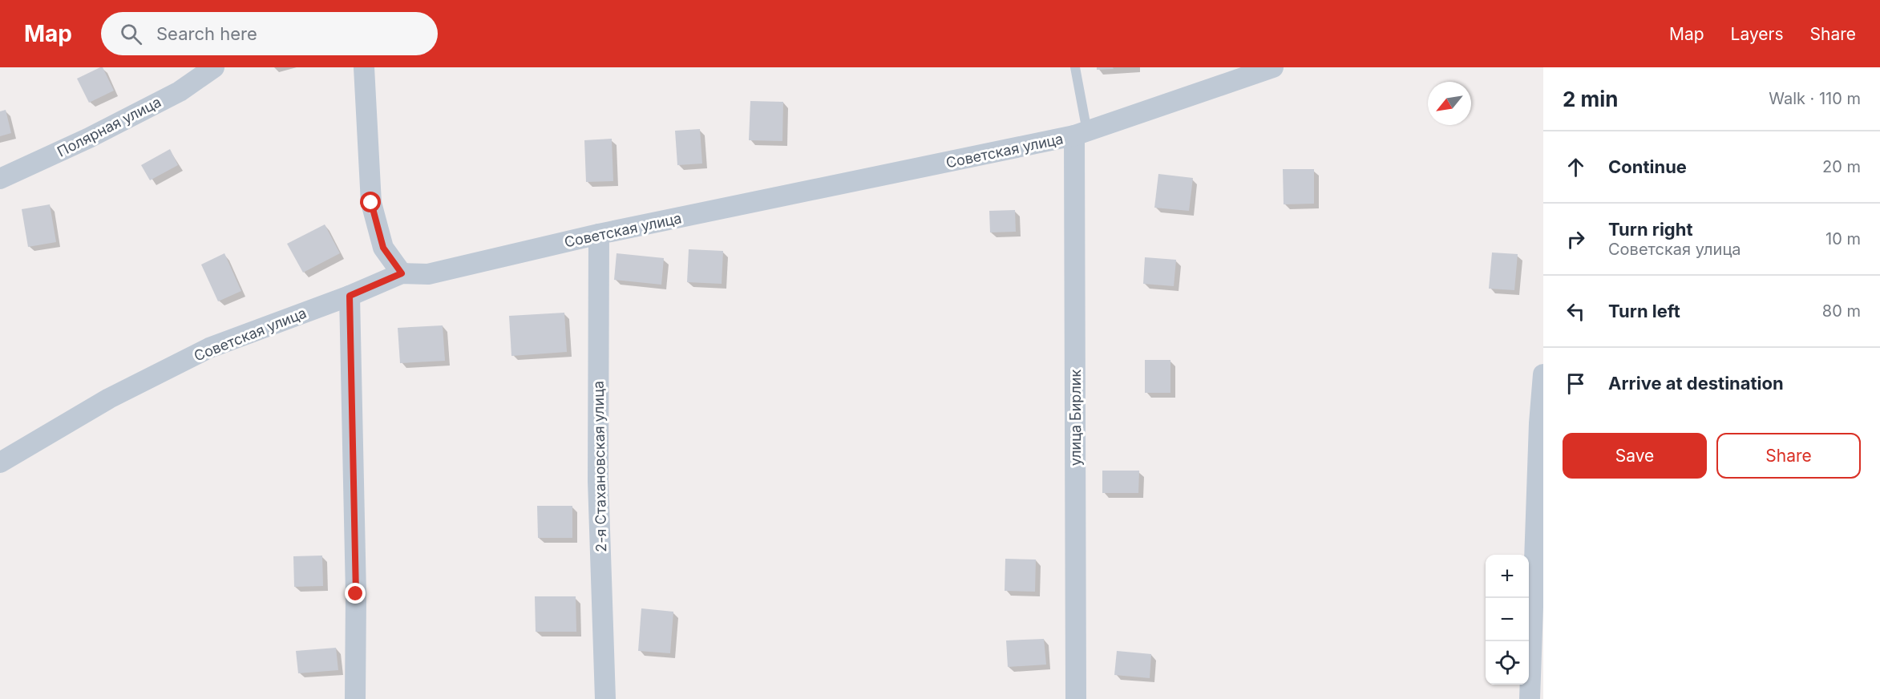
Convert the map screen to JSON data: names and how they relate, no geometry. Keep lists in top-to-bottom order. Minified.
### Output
{"streets":{"street":["Полярная улица","Советская улица","улица Бирлик","2-я Стахановская улица"]},"crossings":[["Советская улица","улица Бирлик"],["Советская улица","2-я Стахановская улица"]],"north":"bottom left","page":{"header":"Map","search":"Search here","nav":["Map","Layers","Share"],"heading":["2 min","Walk · 110 m"],"list":[["Continue","20 m"],["Turn right","Советская улица","10 m"],["Turn left","80 m"],"Arrive at destination"],"buttons":["Save","Share"],"map_buttons":["+","−"]}}
